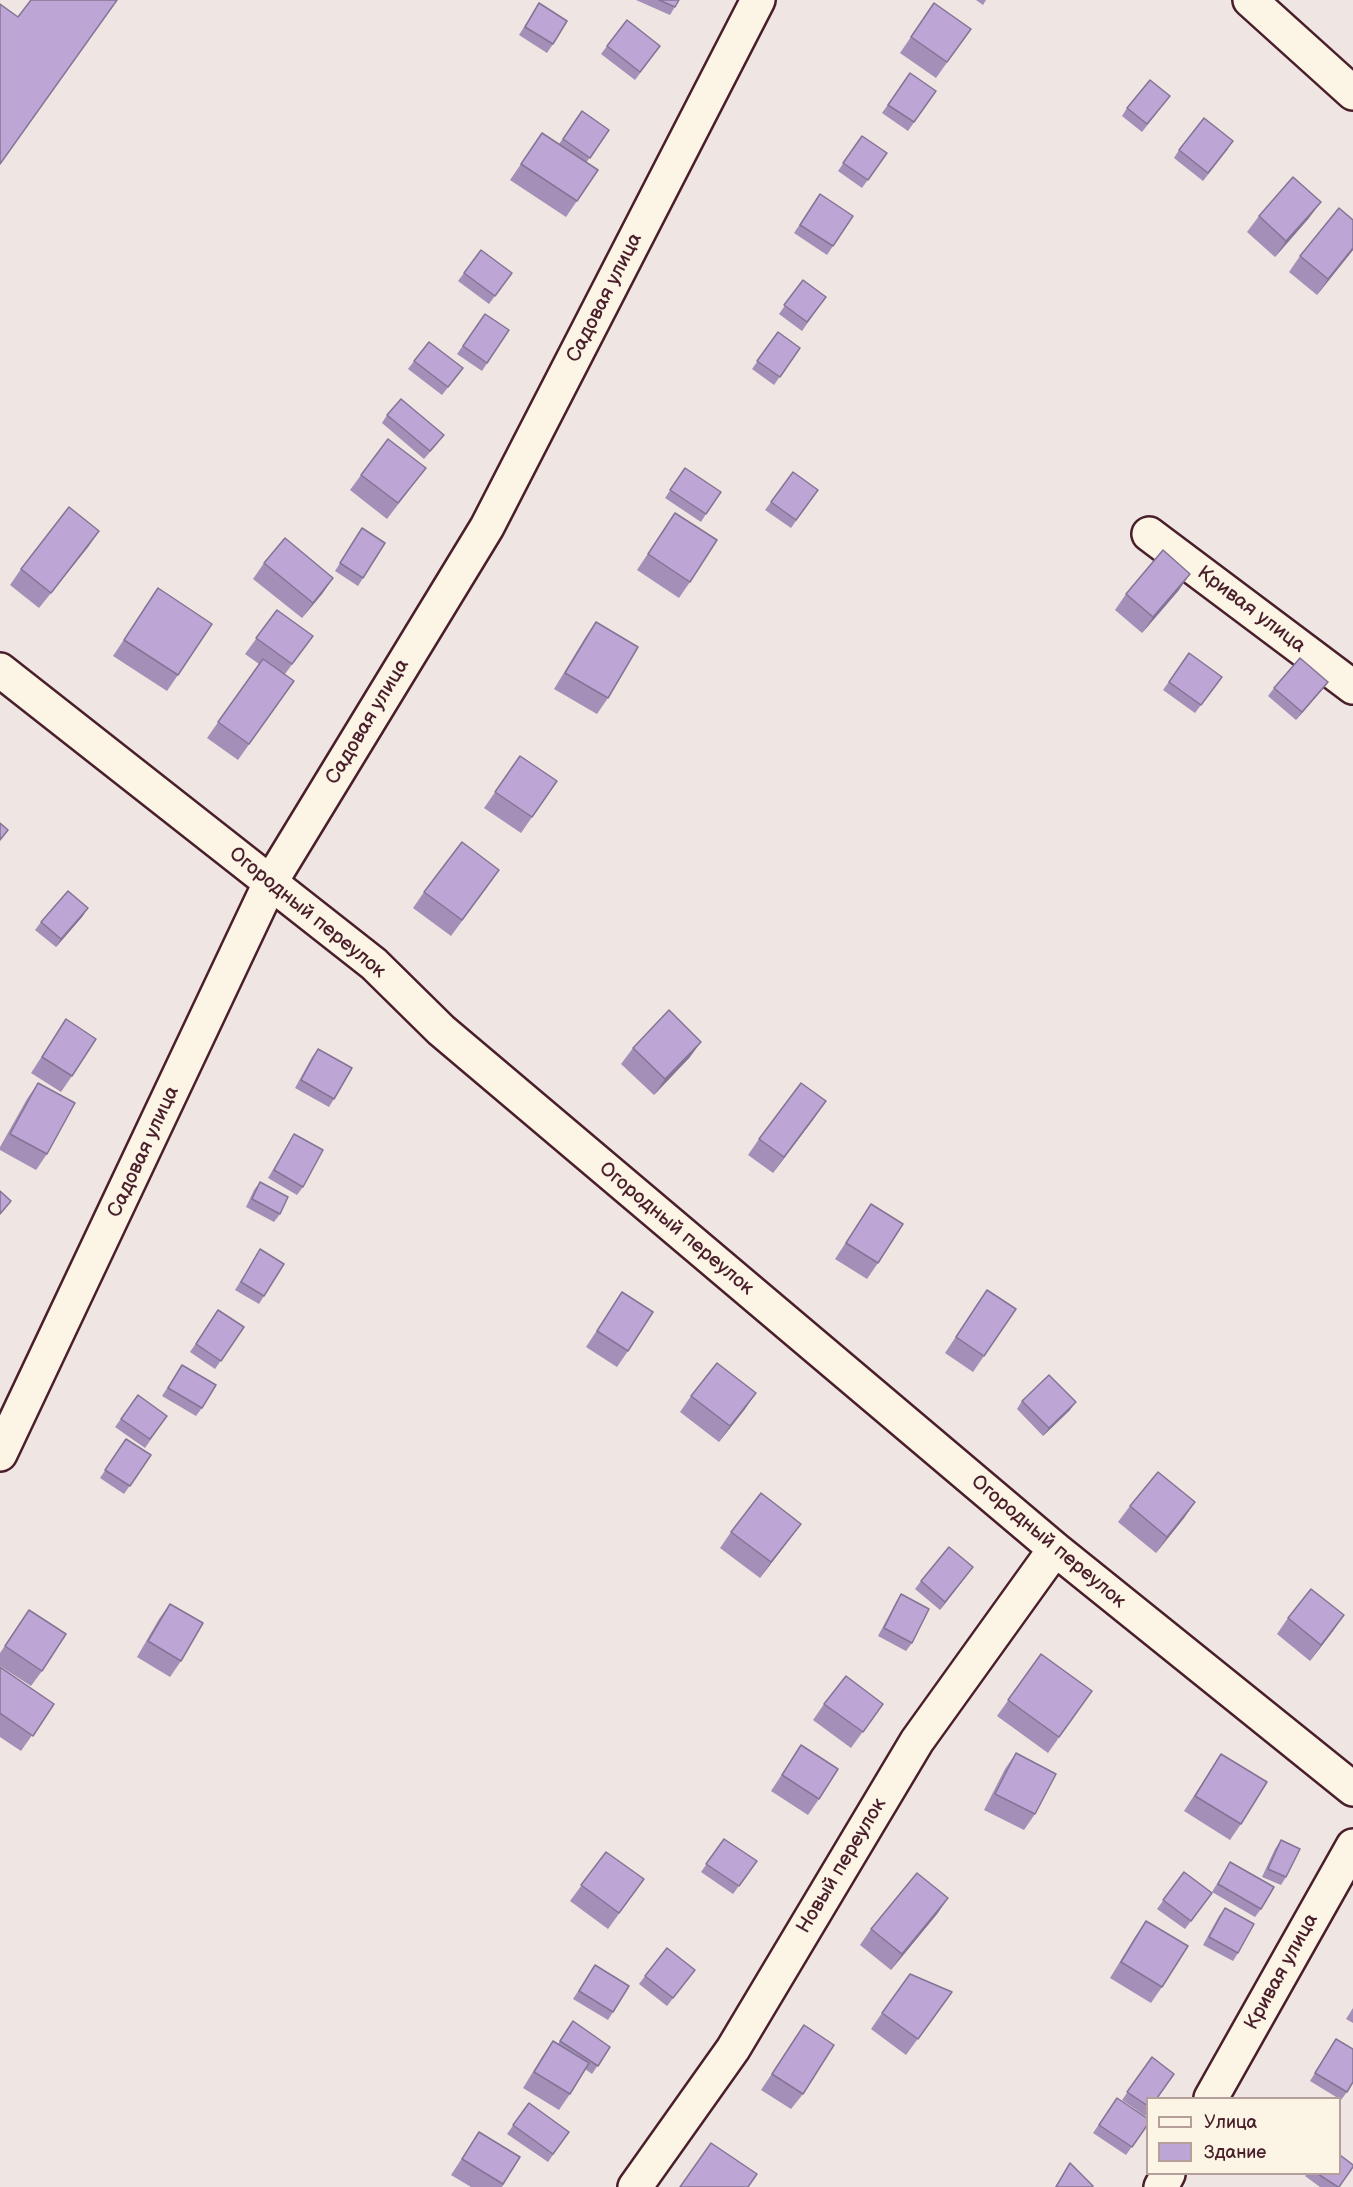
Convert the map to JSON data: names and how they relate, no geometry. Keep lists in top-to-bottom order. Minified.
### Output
{"streets":{"street":["Садовая улица","Кривая улица","Огородный переулок","Новый переулок"]},"crossings":[["Садовая улица","Огородный переулок"],["Огородный переулок","Новый переулок"]],"legend":["Улица","Здание"]}
